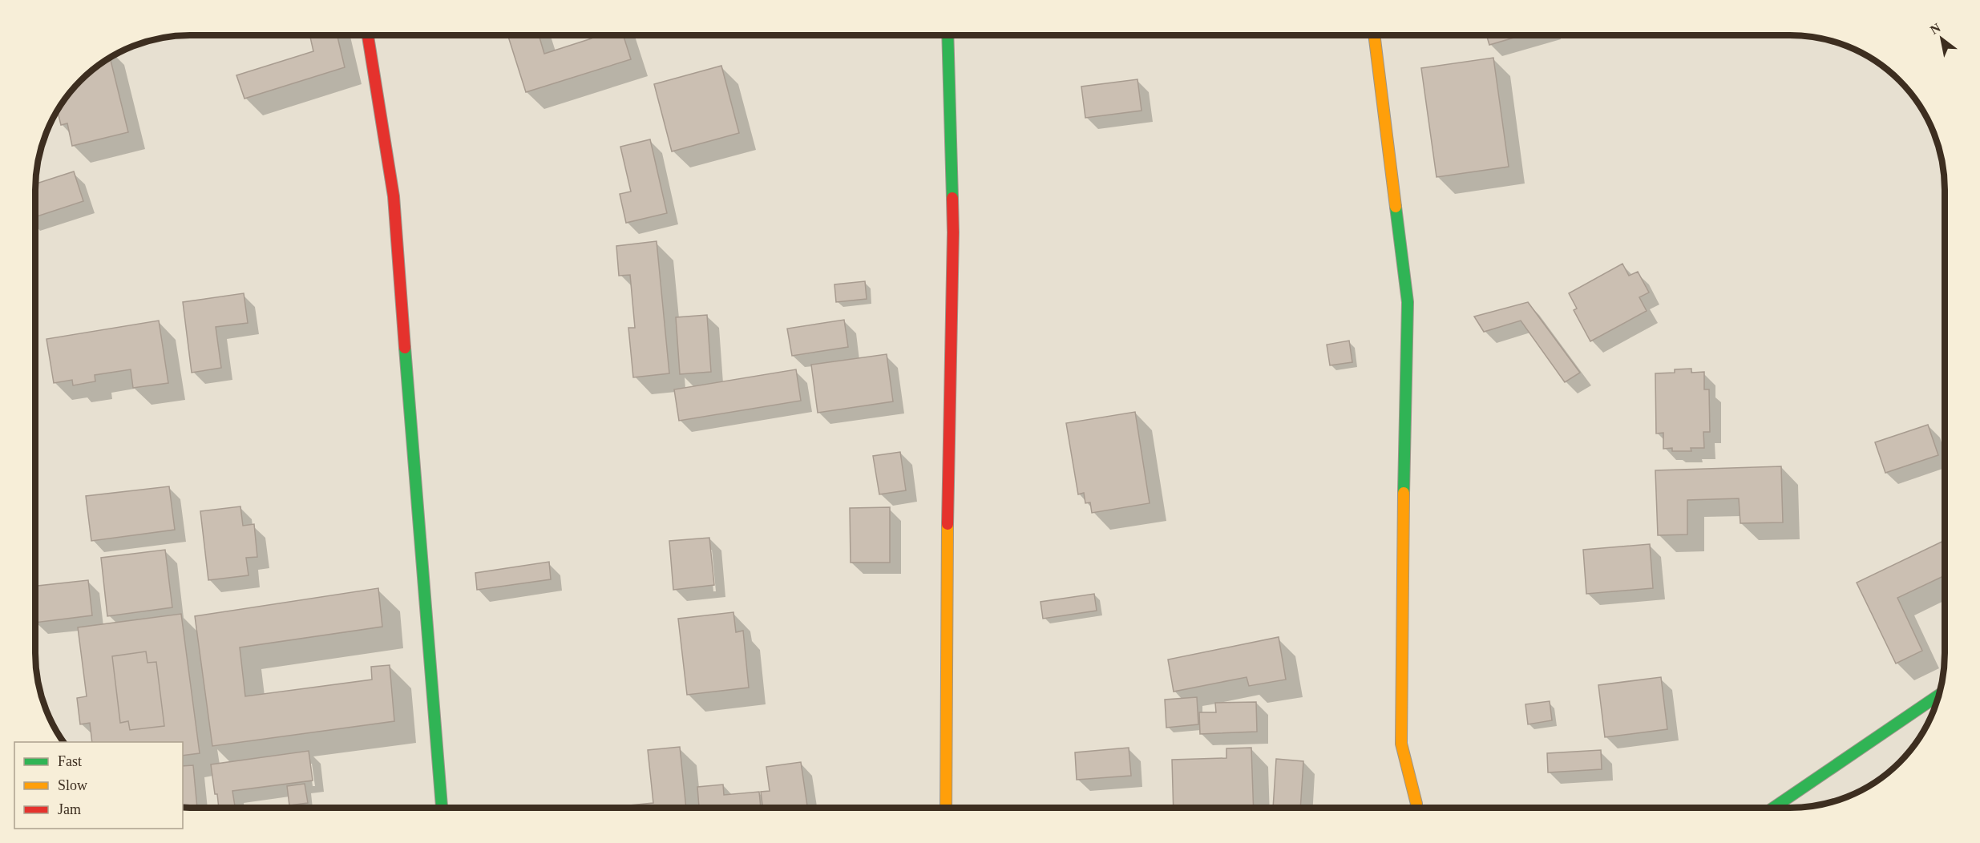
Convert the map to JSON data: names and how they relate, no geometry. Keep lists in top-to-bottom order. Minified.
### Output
{"legend":["Fast","Slow","Jam"],"north":"top left"}
